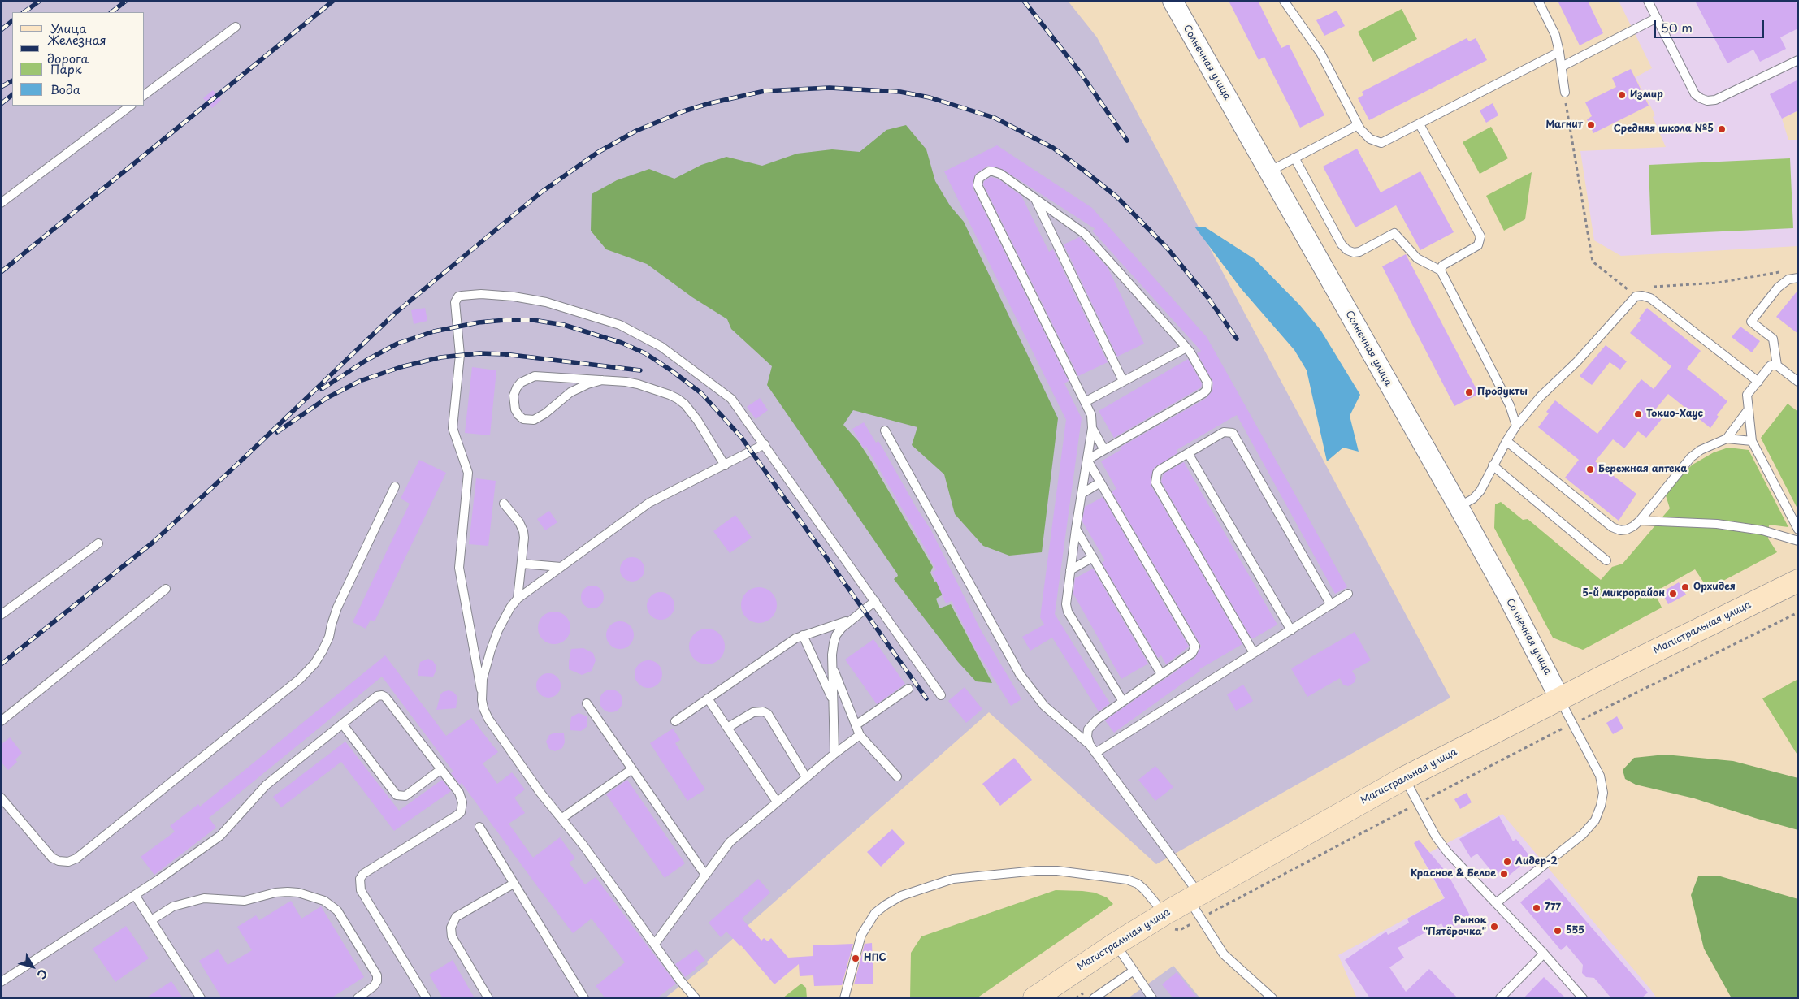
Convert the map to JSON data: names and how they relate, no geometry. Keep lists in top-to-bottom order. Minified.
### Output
{"streets":{"main road":["Магистральная улица"],"street":["Солнечная улица"]},"crossings":[["Солнечная улица","Магистральная улица"]],"places":["Измир","Магнит","Средняя школа №5","Продукты","Токио-Хаус","Бережная аптека","Орхидея","5-й микрорайон","Лидер-2","Красное & Белое","777","Рынок \"Пятёрочка\"","555","НПС"],"legend":["Улица","Железная дорога","Парк","Вода"],"scale_bar":"50 m","north":"bottom right"}
